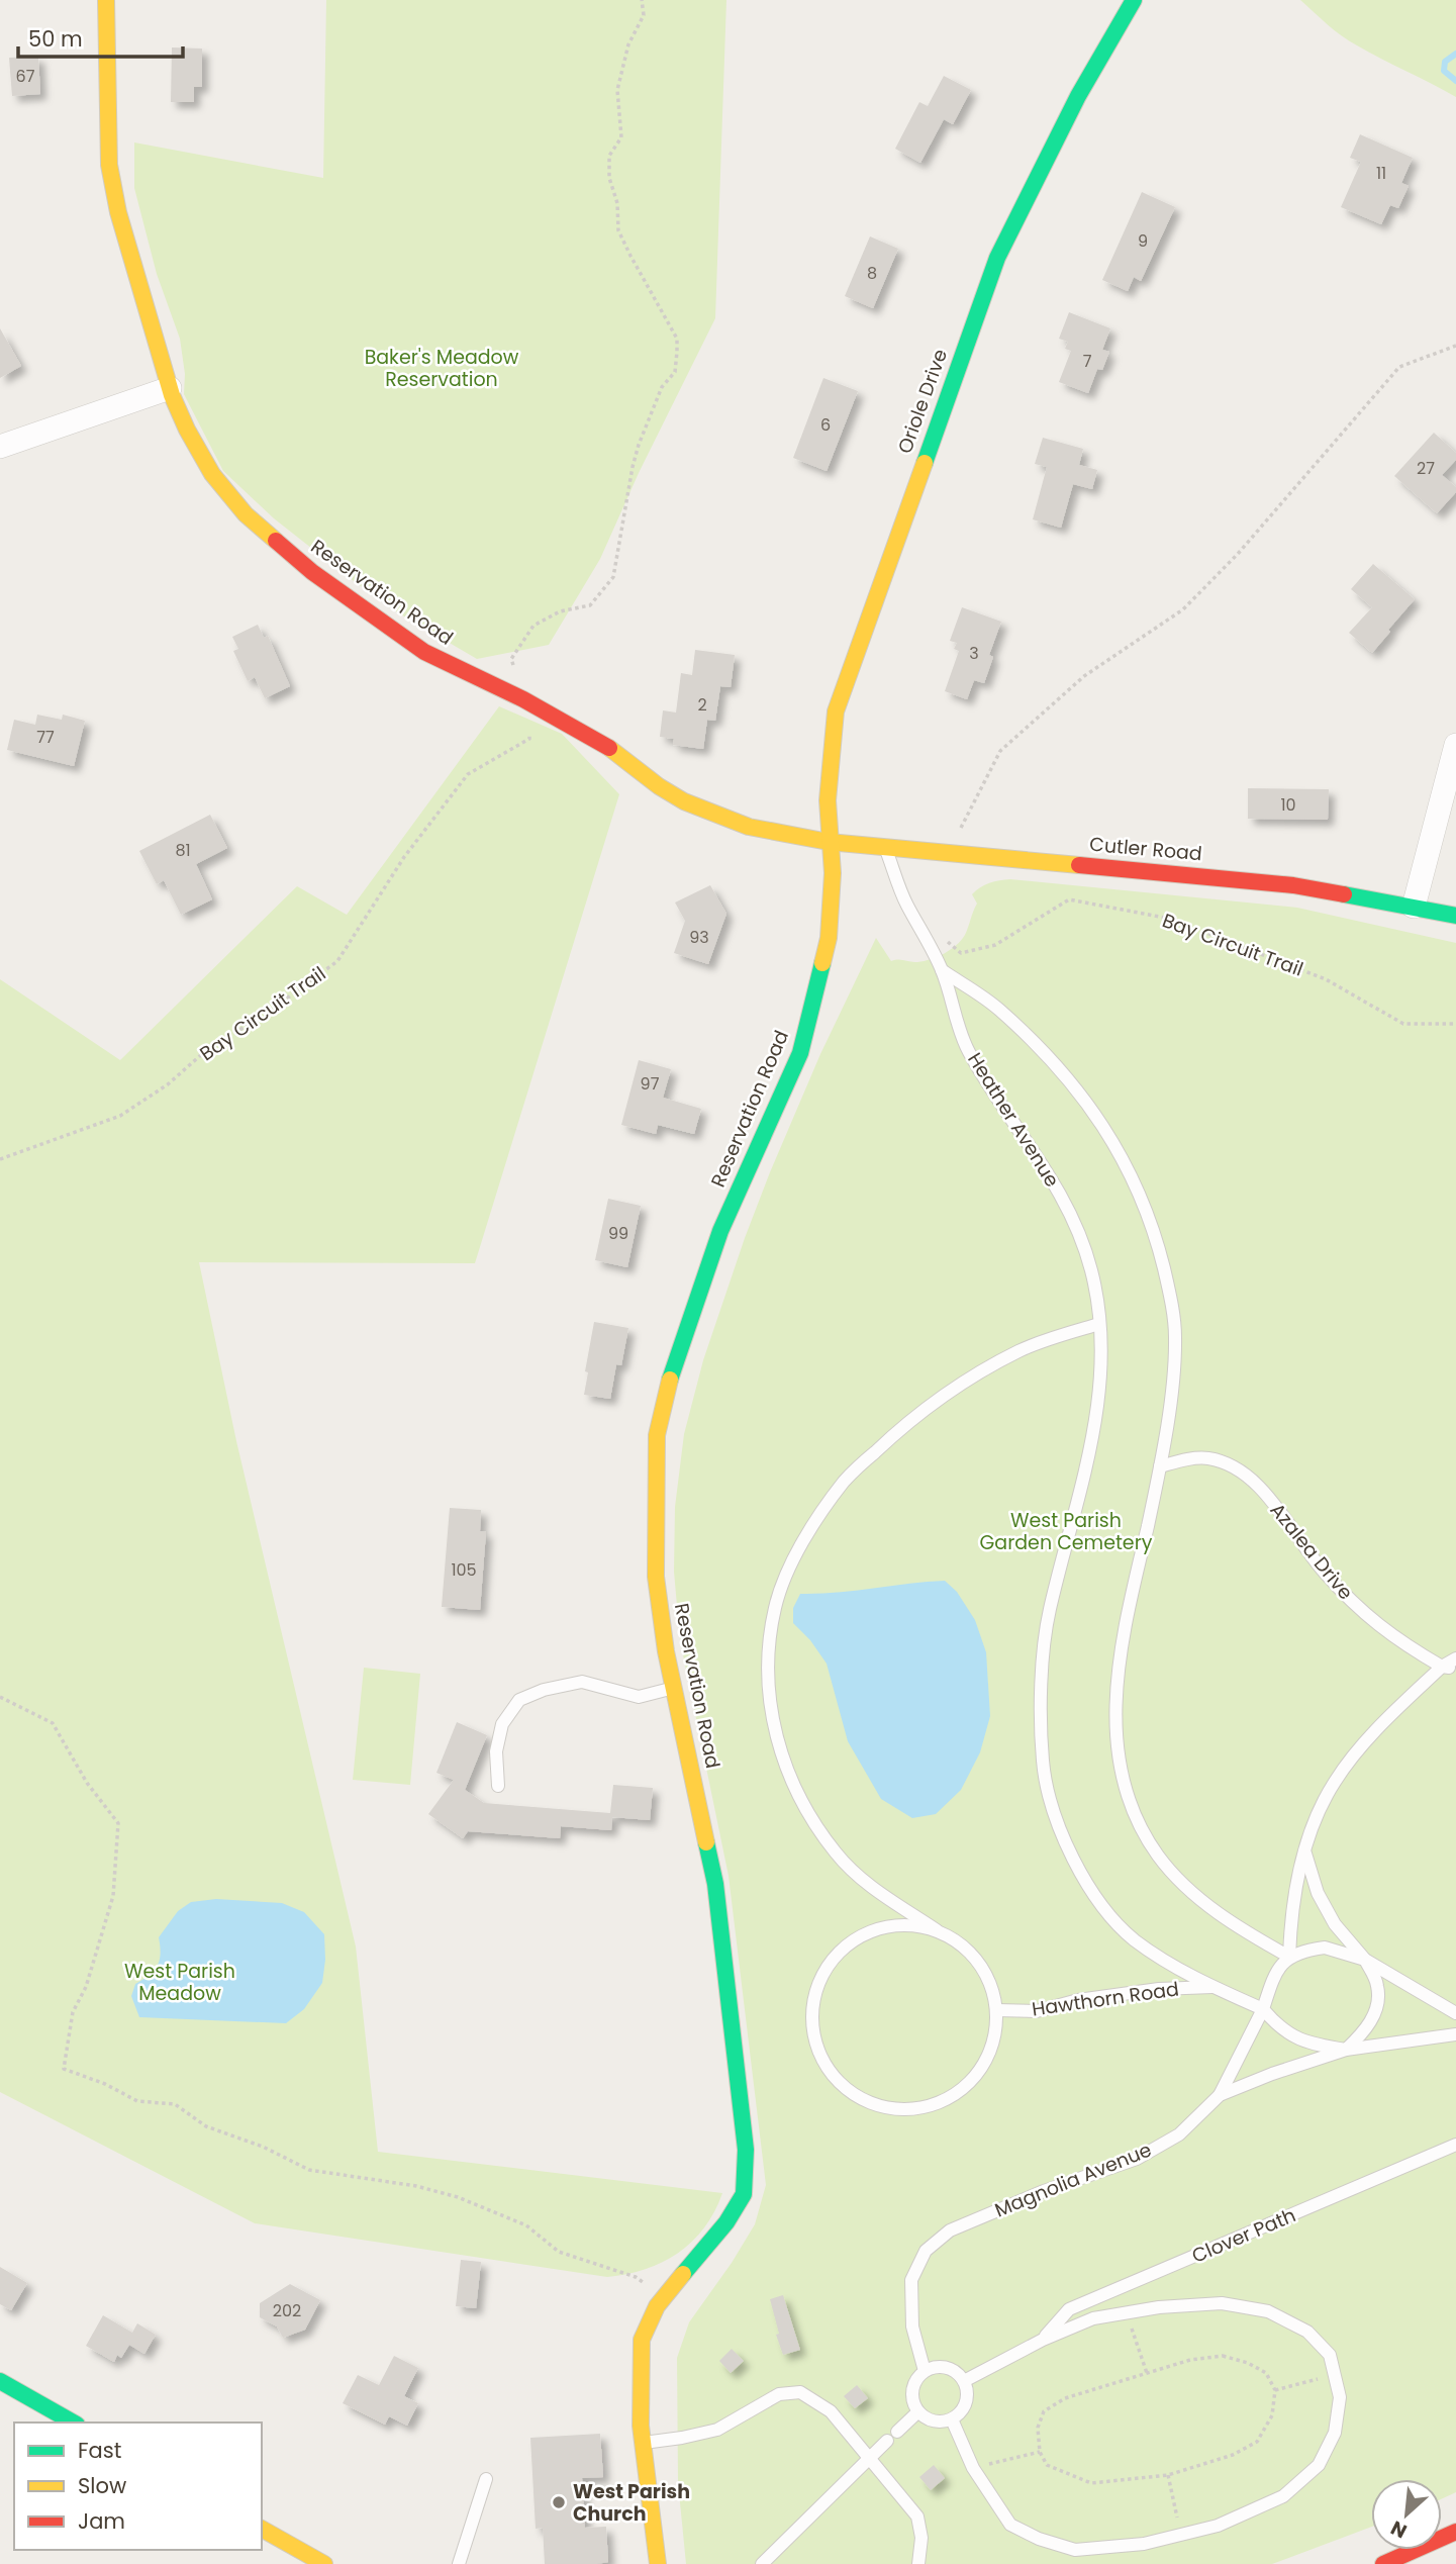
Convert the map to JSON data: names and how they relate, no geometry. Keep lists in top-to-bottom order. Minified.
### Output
{"streets":{"street":["Oriole Drive","Reservation Road","Cutler Road"],"lane":["Heather Avenue","Azalea Drive","Hawthorn Road","Magnolia Avenue","Clover Path"],"path":["Bay Circuit Trail"]},"crossings":[["Oriole Drive","Reservation Road"],["Oriole Drive","Cutler Road"],["Reservation Road","Cutler Road"],["Reservation Road","Bay Circuit Trail"],["Cutler Road","Heather Avenue"],["Heather Avenue","Hawthorn Road"],["Heather Avenue","Magnolia Avenue"]],"parks":["Baker's Meadow Reservation","West Parish Garden Cemetery","West Parish Meadow"],"places":["West Parish Church"],"house_numbers":["67","11","9","8","7","6","27","3","2","77","10","81","93","97","99","105","202"],"legend":["Fast","Slow","Jam"],"scale_bar":"50 m","north":"bottom left"}
